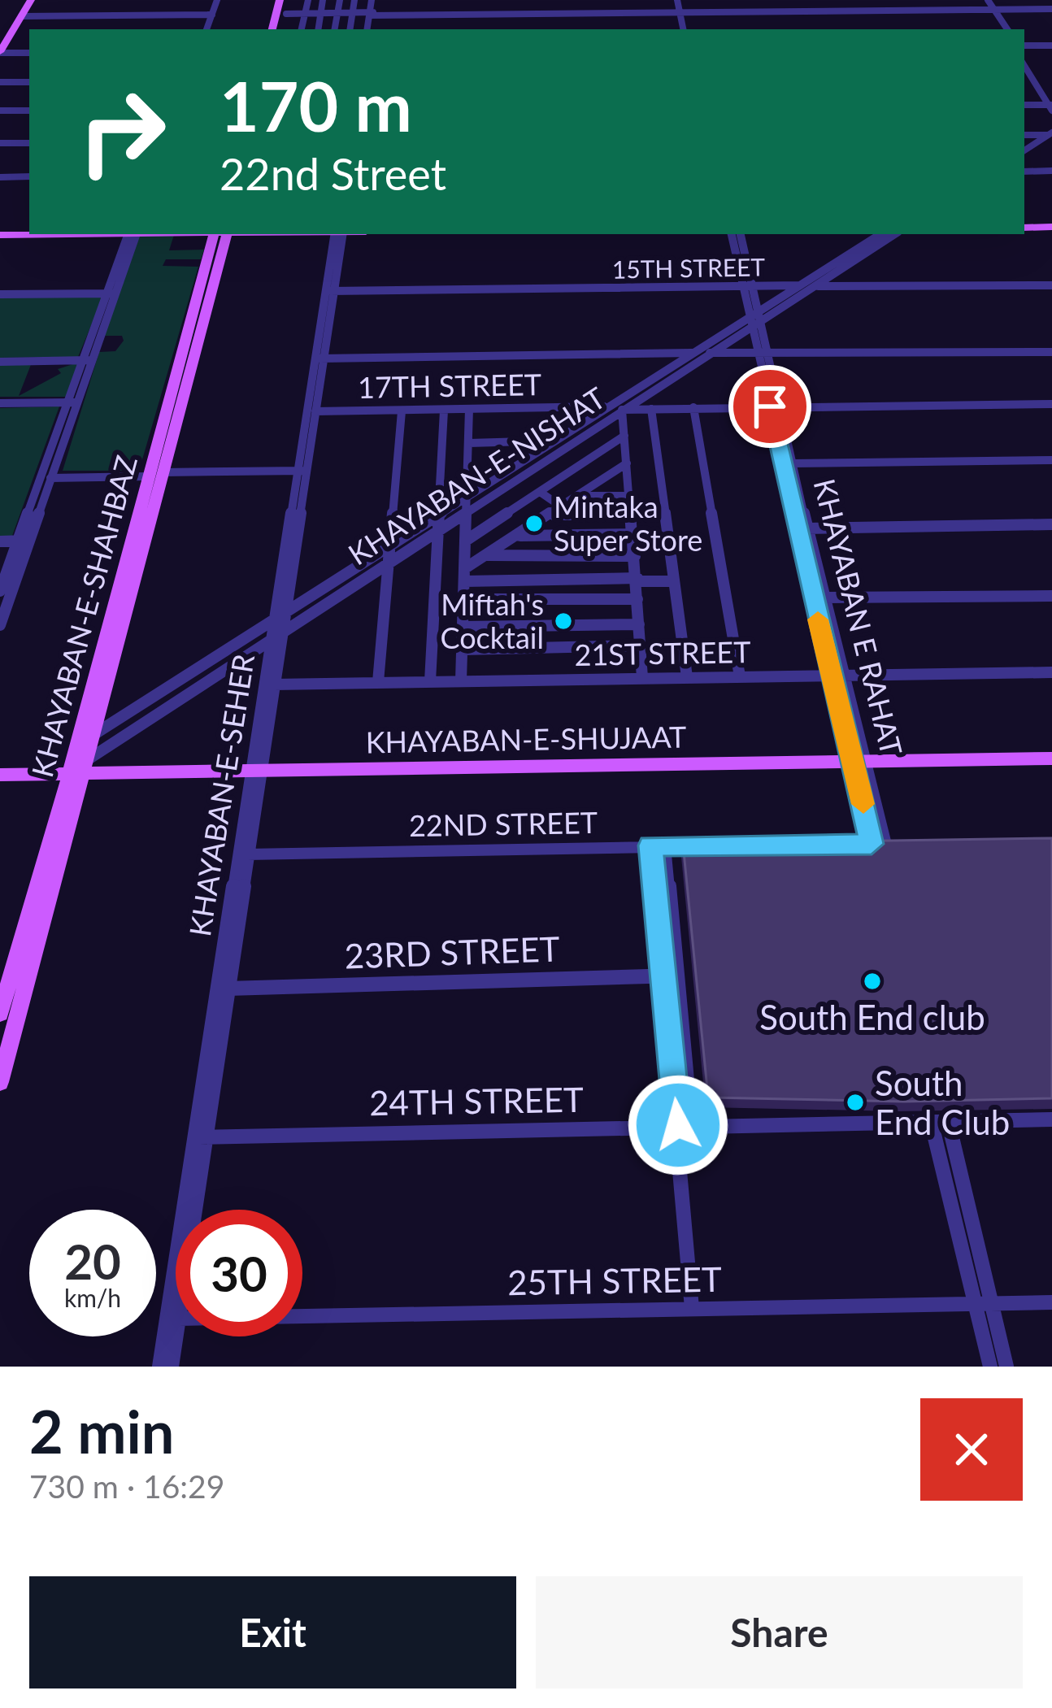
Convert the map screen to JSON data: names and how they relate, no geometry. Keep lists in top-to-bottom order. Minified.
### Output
{"streets":{"main road":["KHAYABAN-E-SHAHBAZ","KHAYABAN-E-SHUJAAT"],"street":["15TH STREET","17TH STREET","KHAYABAN-E-NISHAT","KHAYABAN E RAHAT","21ST STREET","KHAYABAN-E-SEHER","22ND STREET","23RD STREET","24TH STREET","25TH STREET"]},"crossings":[["15TH STREET","KHAYABAN-E-NISHAT"],["15TH STREET","KHAYABAN E RAHAT"],["15TH STREET","KHAYABAN-E-SEHER"],["17TH STREET","KHAYABAN-E-NISHAT"],["17TH STREET","KHAYABAN E RAHAT"],["17TH STREET","KHAYABAN-E-SEHER"],["KHAYABAN-E-NISHAT","KHAYABAN-E-SHAHBAZ"],["KHAYABAN-E-NISHAT","KHAYABAN E RAHAT"],["KHAYABAN-E-NISHAT","KHAYABAN-E-SHUJAAT"],["KHAYABAN-E-NISHAT","KHAYABAN-E-SEHER"],["KHAYABAN-E-SHAHBAZ","KHAYABAN-E-SHUJAAT"],["KHAYABAN E RAHAT","21ST STREET"],["KHAYABAN E RAHAT","KHAYABAN-E-SHUJAAT"],["21ST STREET","KHAYABAN-E-SEHER"],["KHAYABAN-E-SHUJAAT","KHAYABAN-E-SEHER"],["KHAYABAN-E-SEHER","22ND STREET"],["KHAYABAN-E-SEHER","23RD STREET"],["KHAYABAN-E-SEHER","24TH STREET"]],"places":["Mintaka Super Store","Miftah's Cocktail","South End club","South End Club"],"page":{"turn":["170 m","22nd Street"],"speed":"20 km/h","limit":"30","heading":["2 min","730 m · 16:29"],"buttons":["Exit","Share"]}}
